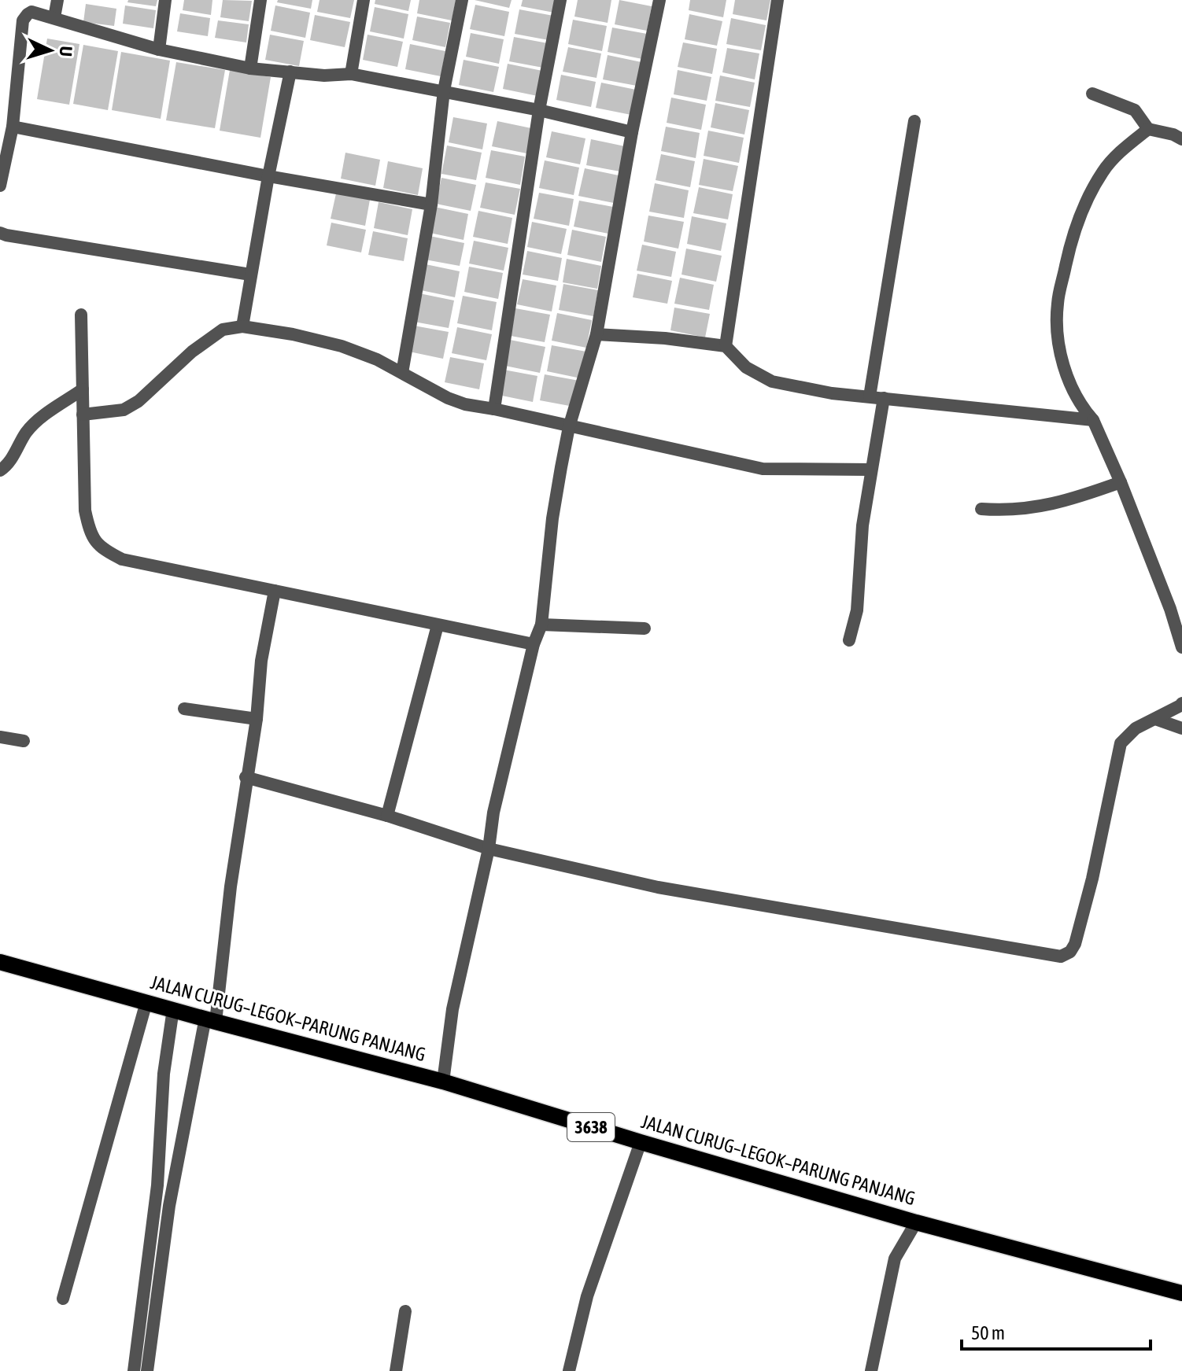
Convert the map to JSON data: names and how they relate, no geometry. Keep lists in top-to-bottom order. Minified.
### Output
{"streets":{"main road":["JALAN CURUG–LEGOK–PARUNG PANJANG","3638"]},"scale_bar":"50 m","north":"right"}
